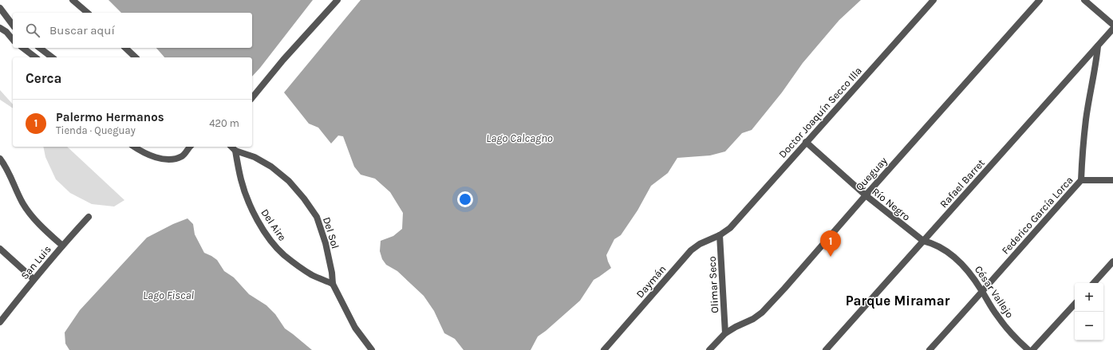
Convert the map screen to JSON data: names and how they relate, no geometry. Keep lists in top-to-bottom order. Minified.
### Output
{"streets":{"street":["Doctor Joaquín Secco Illa","Queguay","Rafael Barret","Río Negro","Federico García Lorca","Del Aire","Del Sol","San Luis","Daymán","Olimar Seco","César Vallejo"]},"crossings":[["Doctor Joaquín Secco Illa","Río Negro"],["Doctor Joaquín Secco Illa","Daymán"],["Doctor Joaquín Secco Illa","Olimar Seco"],["Queguay","Río Negro"],["Queguay","Olimar Seco"],["Rafael Barret","Río Negro"],["Rafael Barret","Federico García Lorca"],["Rafael Barret","César Vallejo"],["Río Negro","César Vallejo"],["Federico García Lorca","César Vallejo"],["Del Aire","Del Sol"],["Daymán","Olimar Seco"]],"districts":["Parque Miramar"],"water":["Lago Calcagno","Lago Fiscal"],"page":{"search":"Buscar aquí","heading":"Cerca","list":[{"mark":"1","name":"Palermo Hermanos","note":"Tienda · Queguay","value":"420 m"}],"pins":"1","map_buttons":["+","−"]}}
